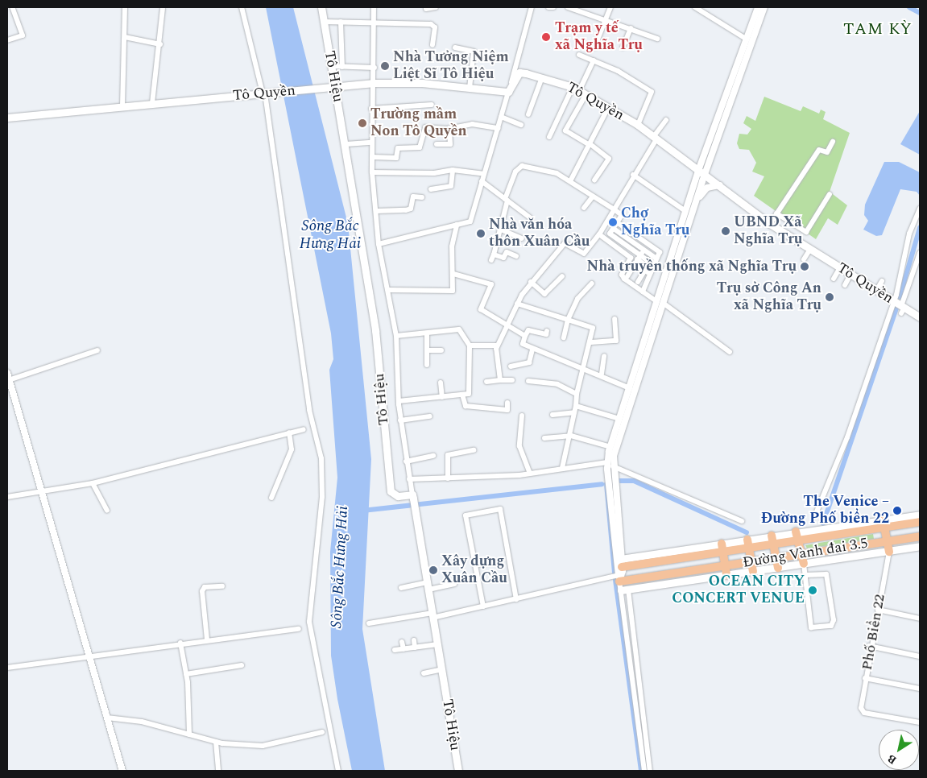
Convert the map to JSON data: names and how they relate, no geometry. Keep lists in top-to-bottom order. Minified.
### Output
{"streets":{"main road":["Tô Hiệu","Tô Quyền","Đường Vành đai 3.5"],"street":["Phố Biển 22"]},"crossings":[["Tô Hiệu","Tô Quyền"]],"districts":["TAM KỲ"],"water":["Sông Bắc Hưng Hải"],"places":["Trạm y tế xã Nghĩa Trụ","Nhà Tưởng Niệm Liệt Sĩ Tô Hiệu","Trường mầm Non Tô Quyền","Chợ Nghĩa Trụ","UBND Xã Nghĩa Trụ","Nhà văn hóa thôn Xuân Cầu","Nhà truyền thống xã Nghĩa Trụ","Trụ sở Công An xã Nghĩa Trụ","The Venice – Đường Phố biển 22","Xây dựng Xuân Cầu","OCEAN CITY CONCERT VENUE"],"north":"bottom left"}
